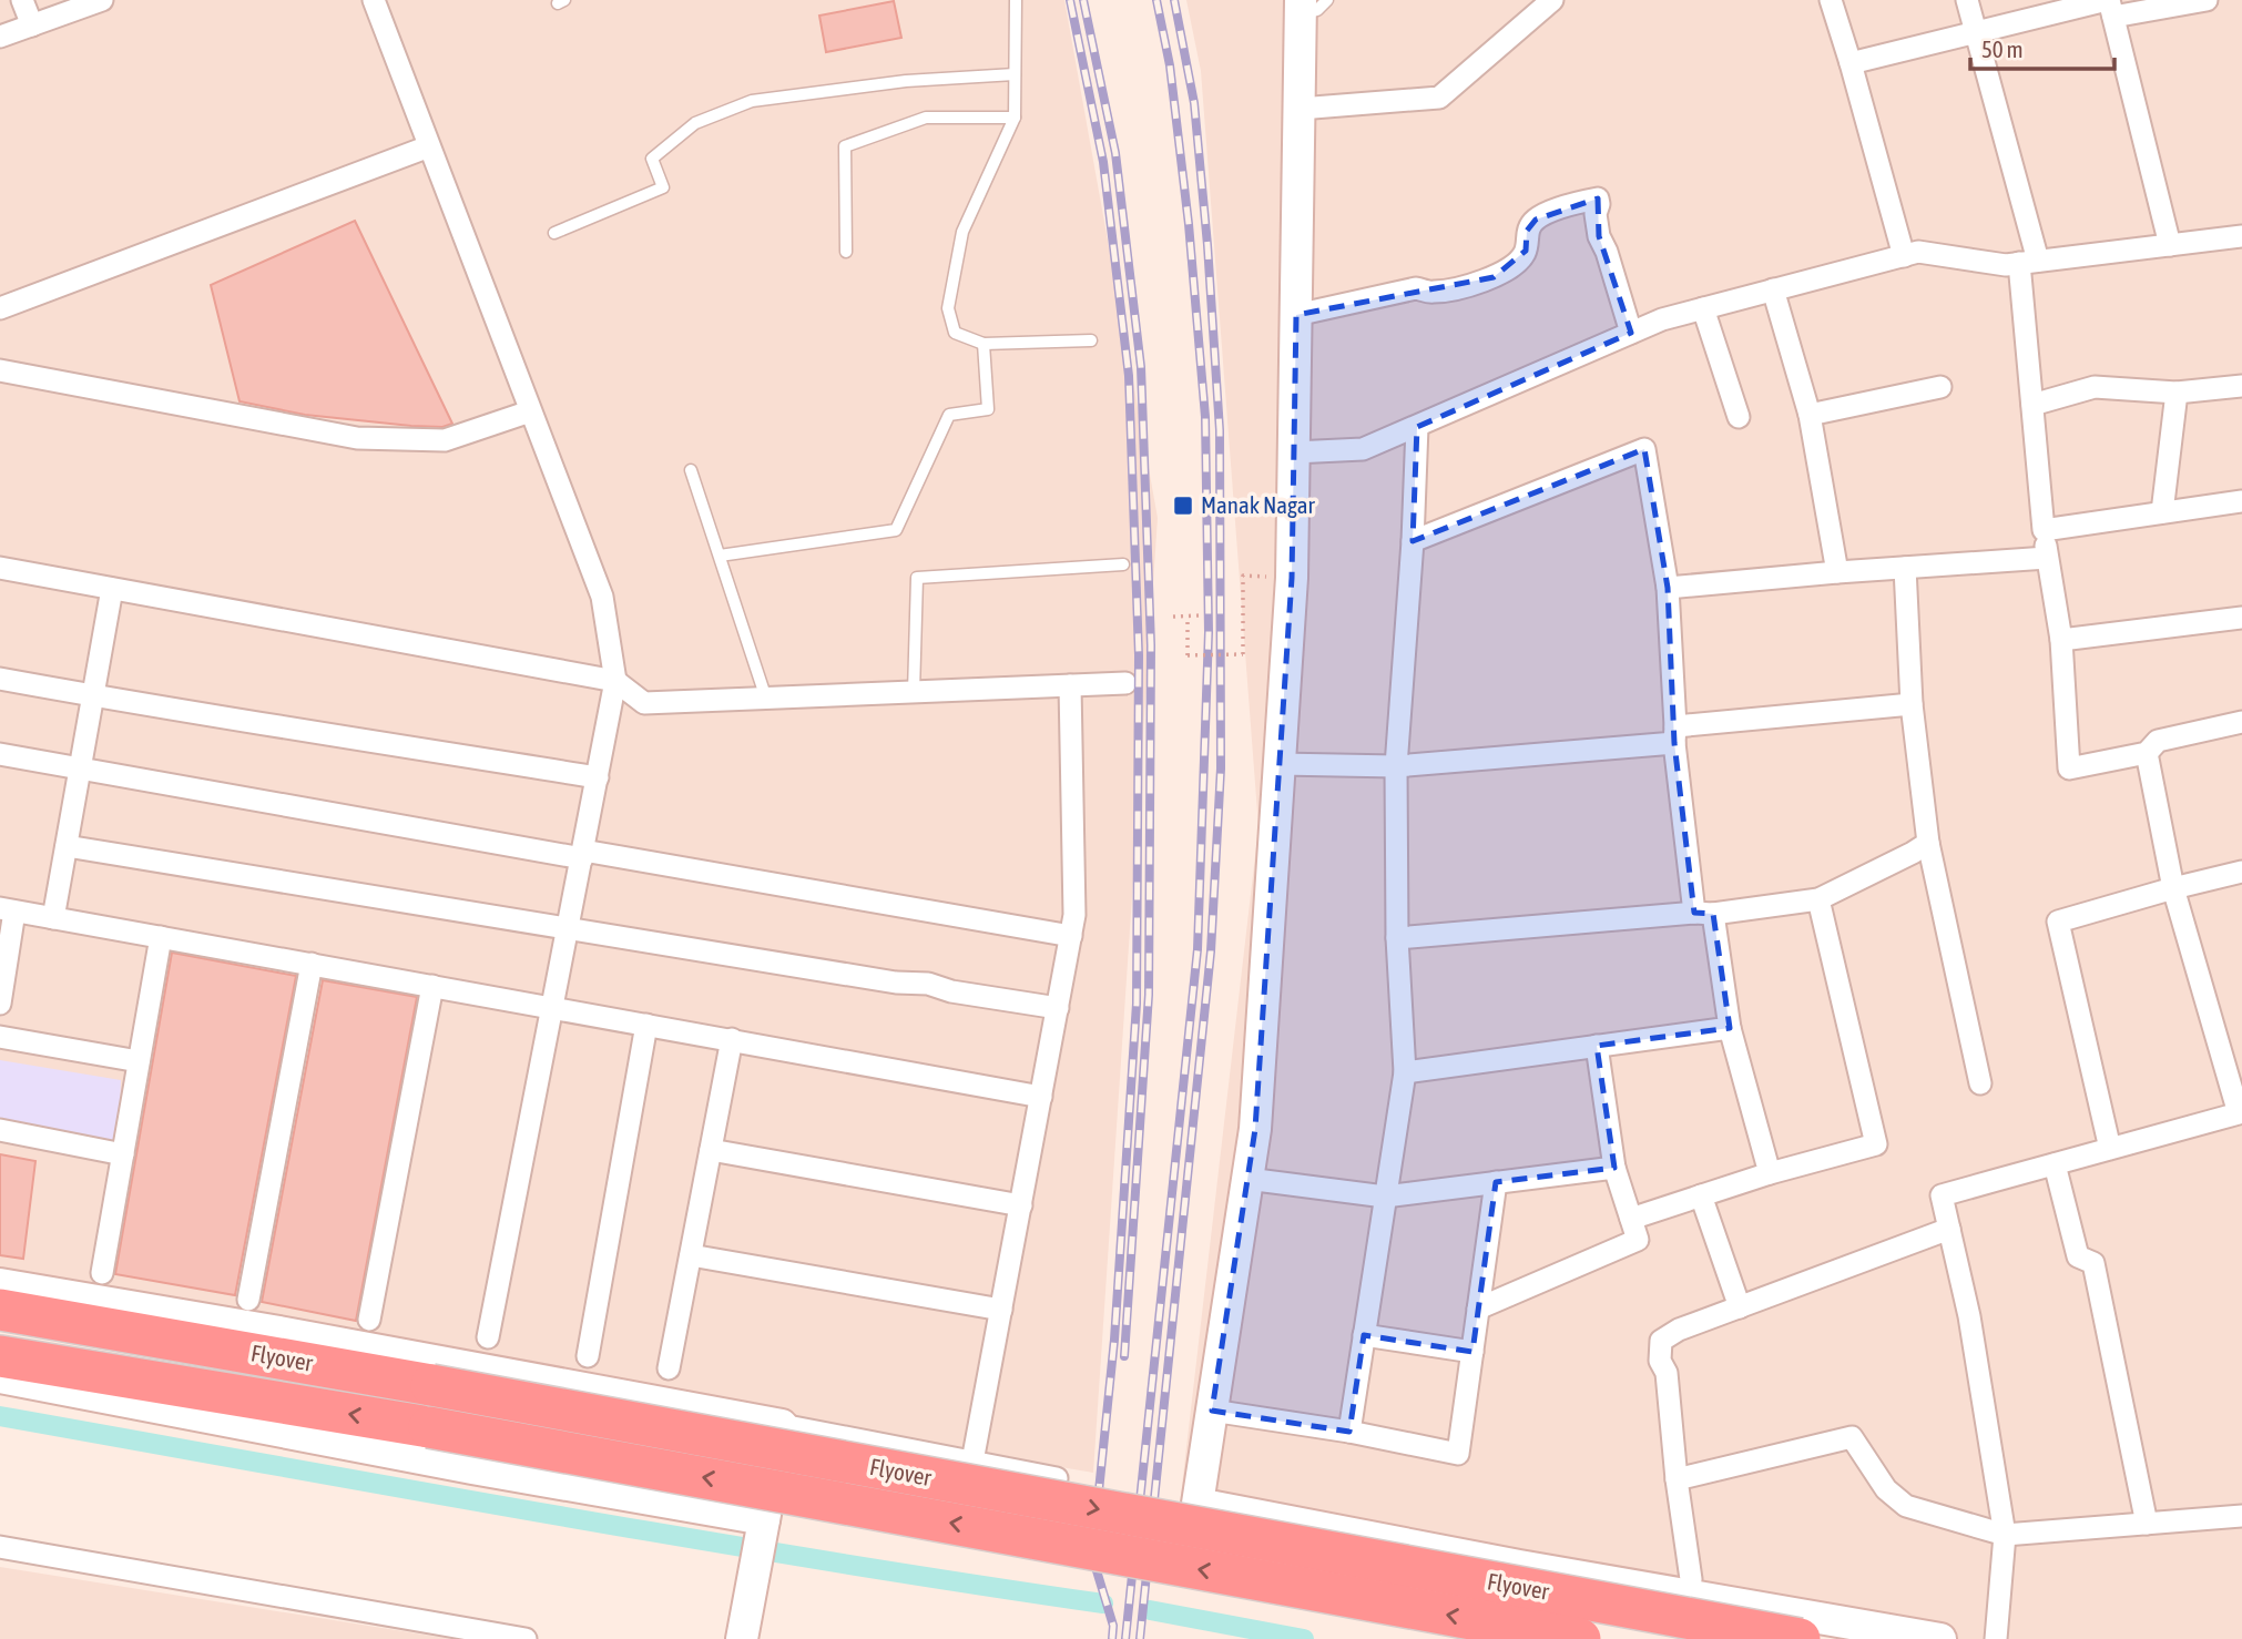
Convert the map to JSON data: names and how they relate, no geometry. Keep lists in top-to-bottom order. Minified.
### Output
{"streets":{"highway":["Flyover"]},"places":{"transit":["Manak Nagar"]},"scale_bar":"50 m"}
